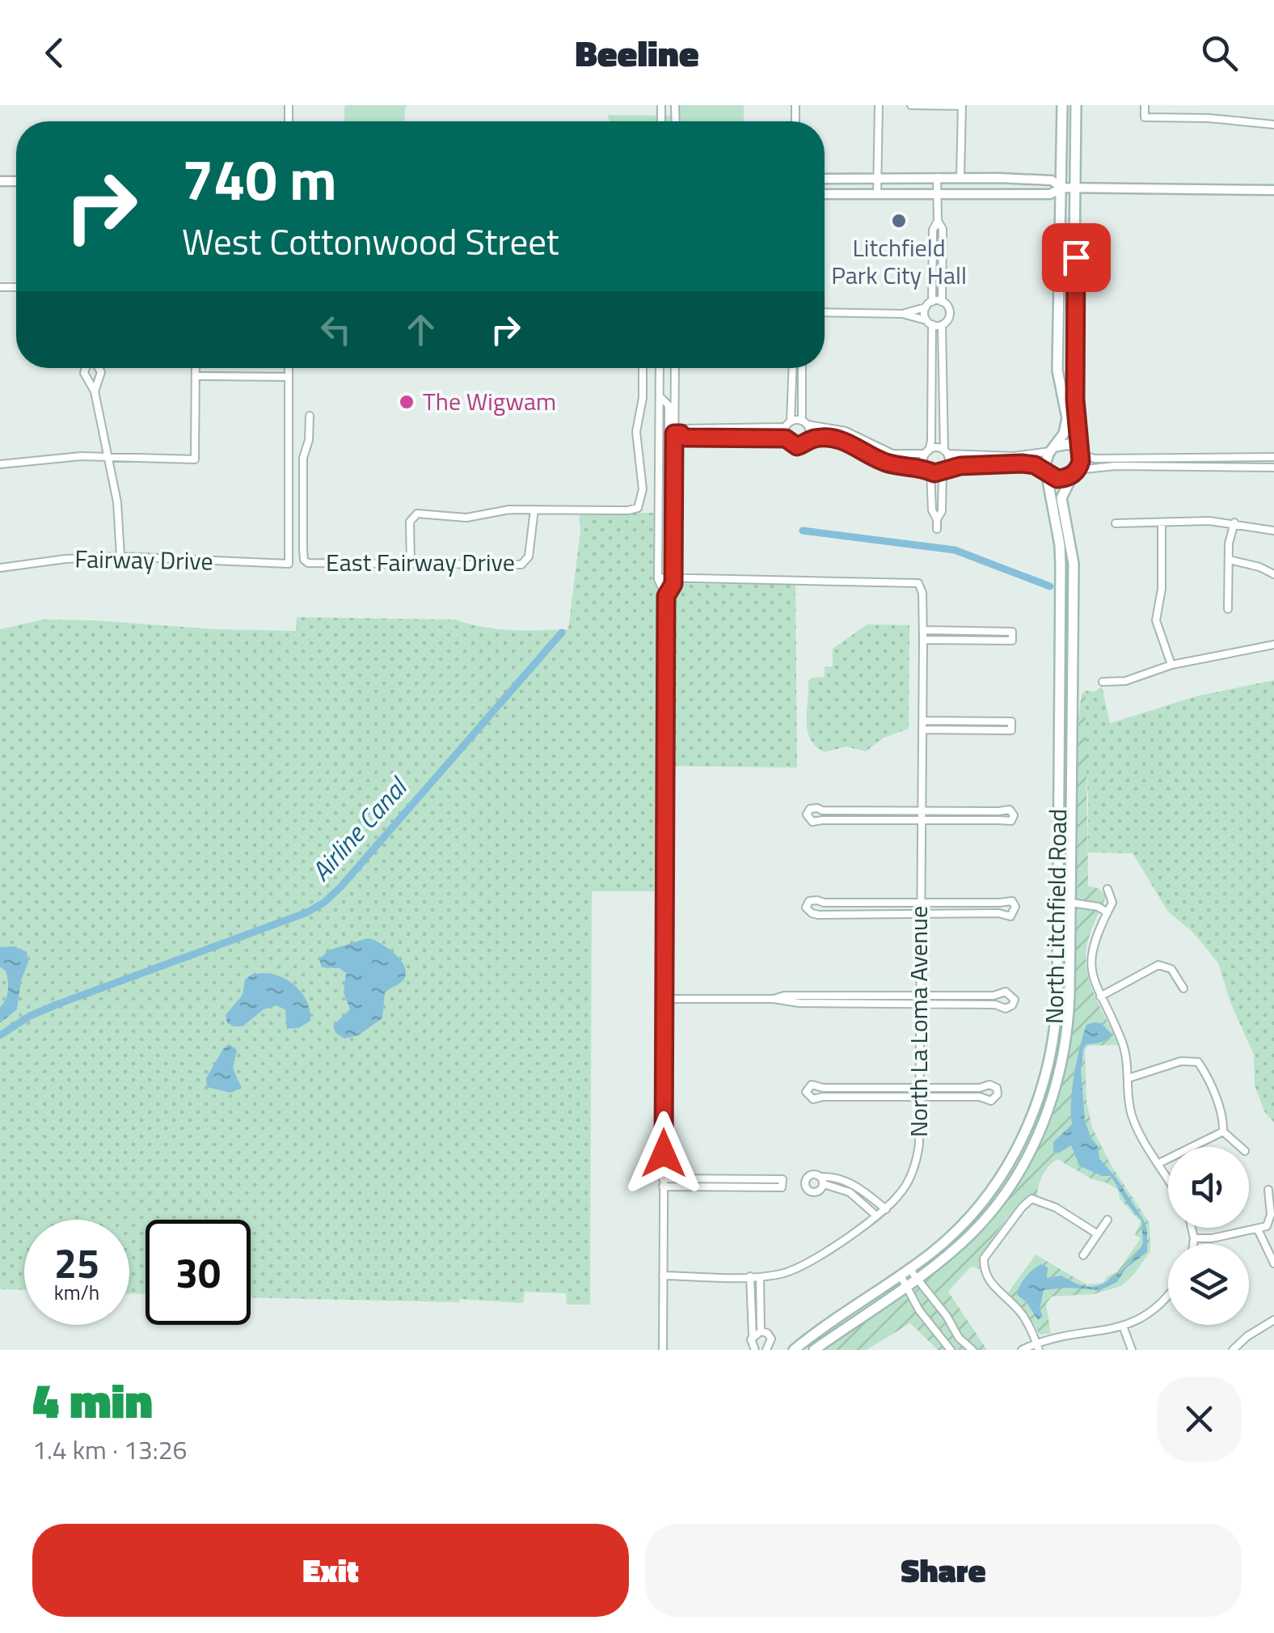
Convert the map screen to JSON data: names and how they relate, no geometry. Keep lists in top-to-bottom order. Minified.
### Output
{"streets":{"main road":["North Litchfield Road"],"street":["Fairway Drive","East Fairway Drive","North La Loma Avenue"]},"water":["Airline Canal"],"places":["Litchfield Park City Hall","The Wigwam"],"page":{"header":"Beeline","turn":["740 m","West Cottonwood Street"],"speed":"25 km/h","limit":"30","heading":["4 min","1.4 km · 13:26"],"buttons":["Exit","Share"]}}
